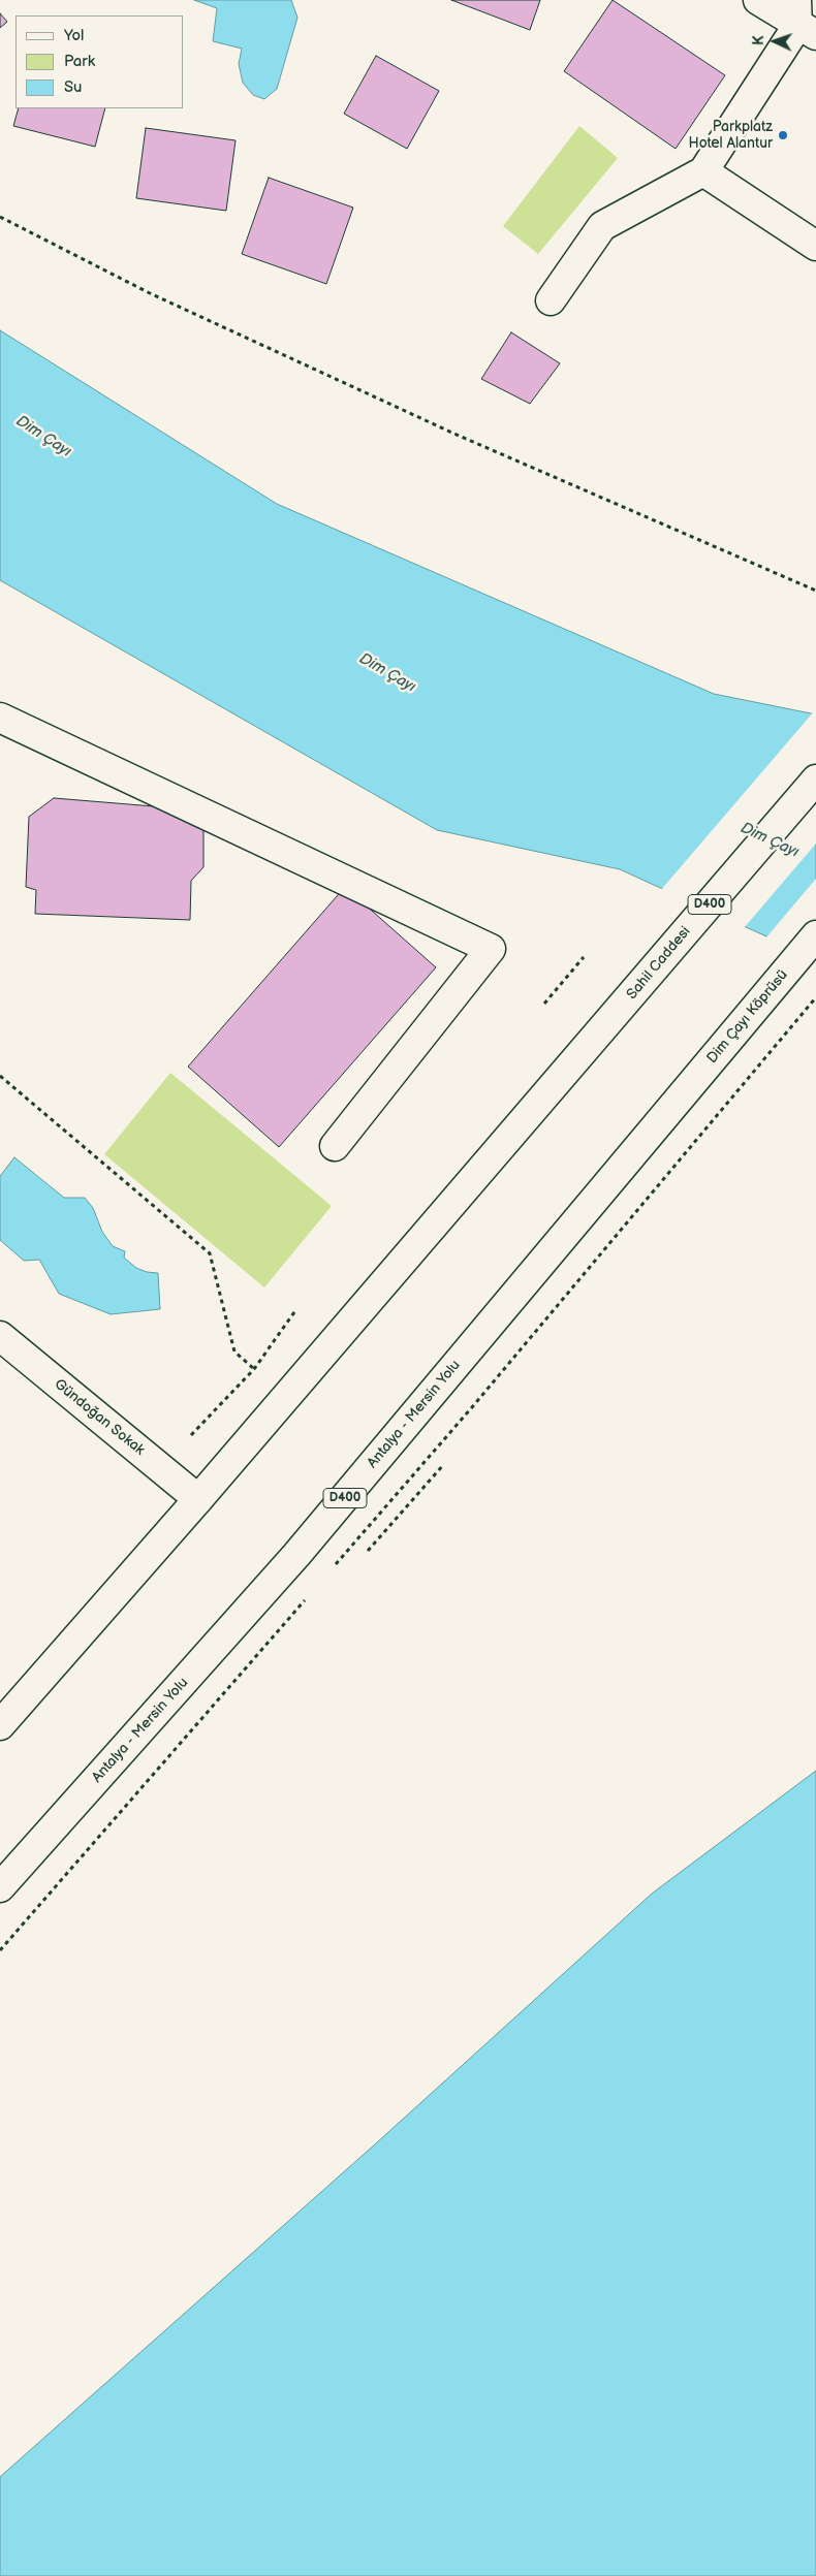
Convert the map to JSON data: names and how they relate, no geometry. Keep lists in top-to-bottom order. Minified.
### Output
{"streets":{"main road":["D400","Sahil Caddesi","Dim Çayı Köprüsü","Antalya - Mersin Yolu","Gündoğan Sokak"]},"crossings":[["D400","Sahil Caddesi"],["D400","Gündoğan Sokak"],["Sahil Caddesi","Gündoğan Sokak"],["Dim Çayı Köprüsü","Antalya - Mersin Yolu"]],"water":["Dim Çayı"],"places":["Parkplatz Hotel Alantur"],"legend":["Yol","Park","Su"],"north":"left"}
